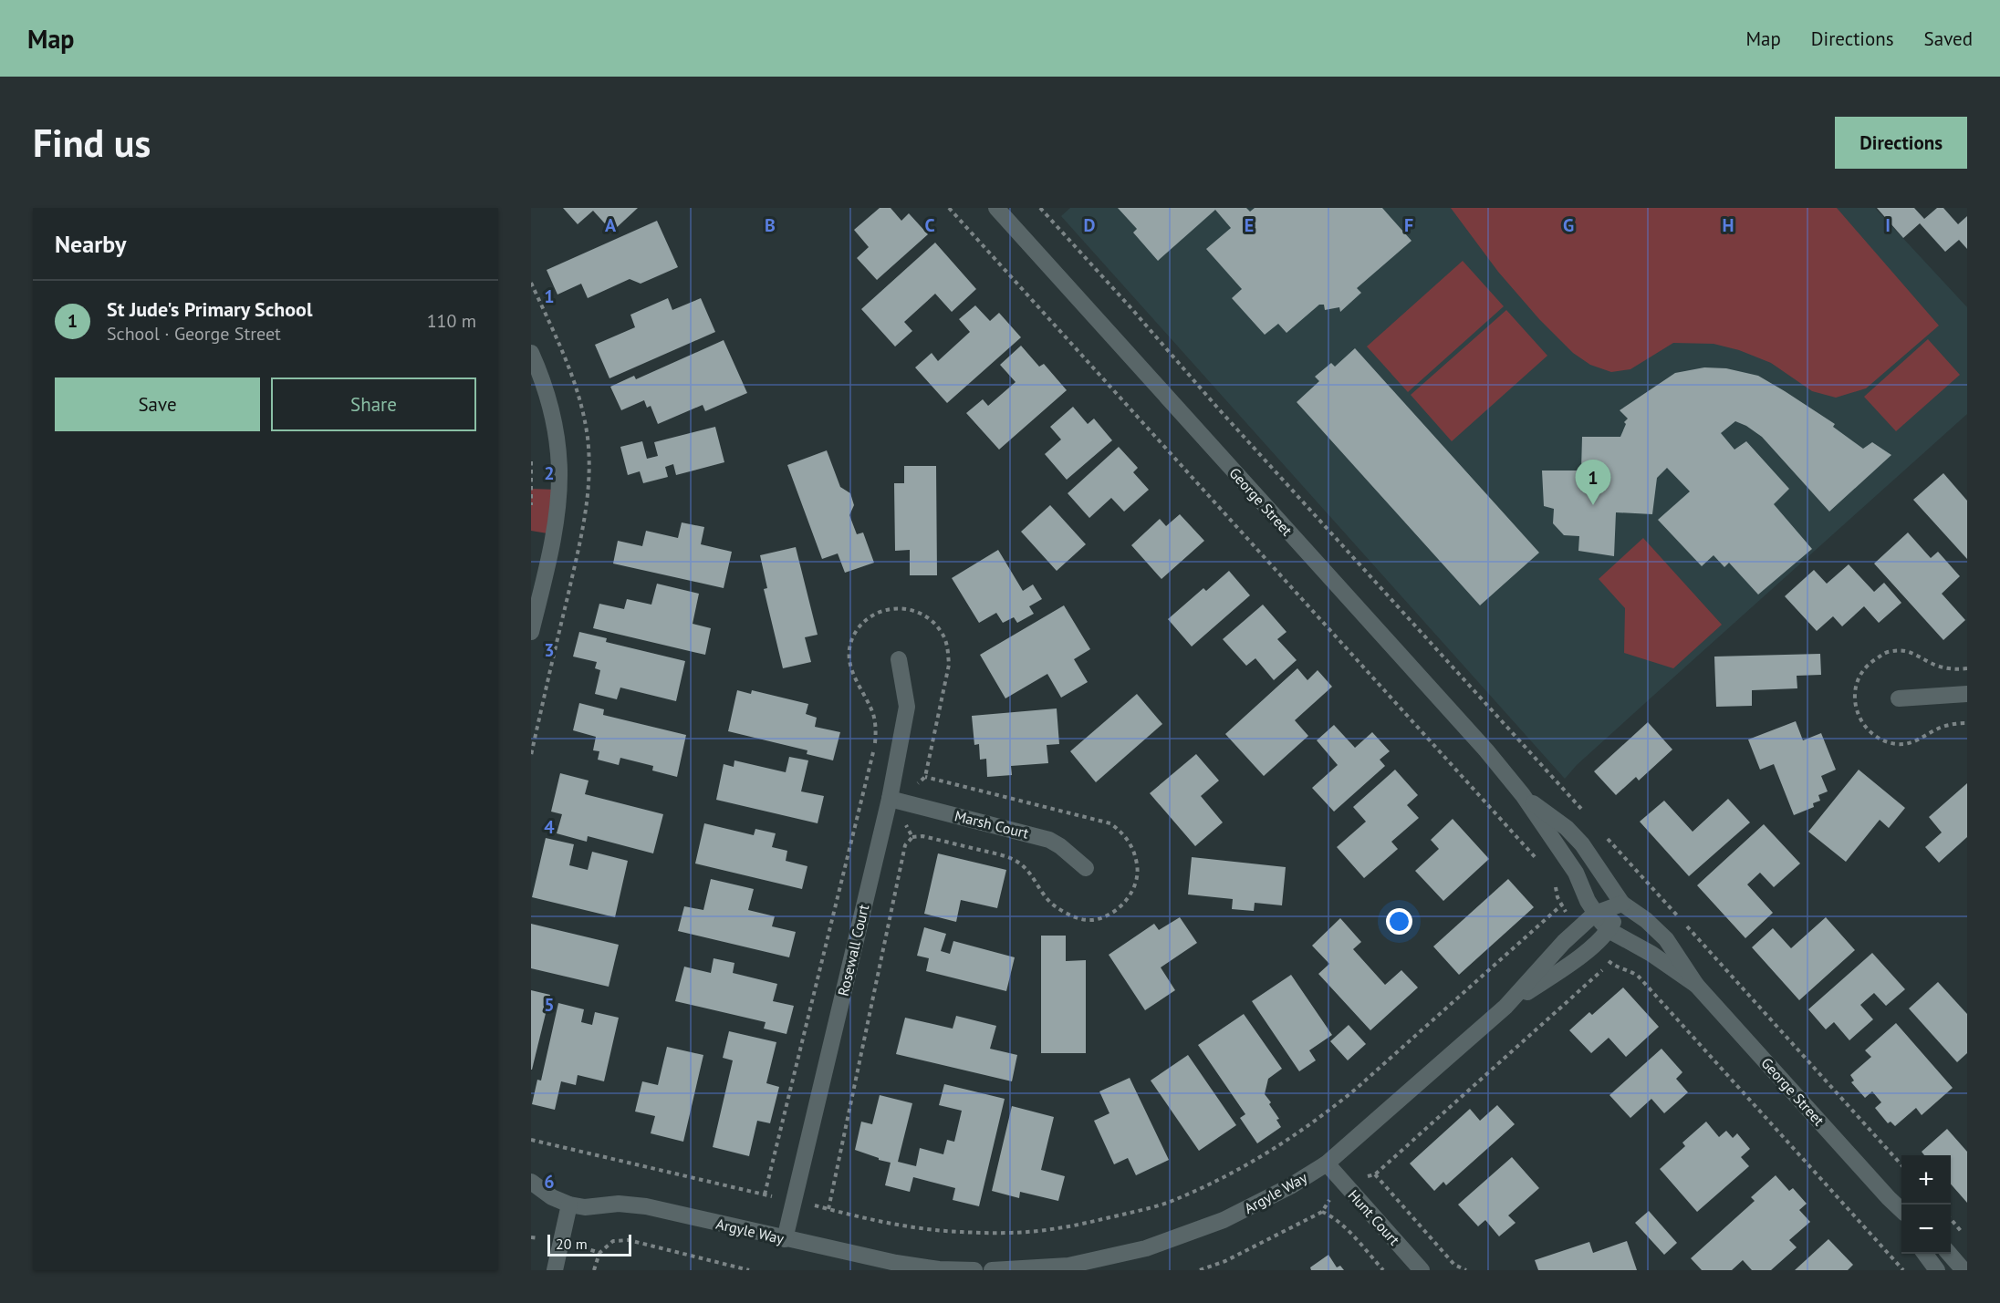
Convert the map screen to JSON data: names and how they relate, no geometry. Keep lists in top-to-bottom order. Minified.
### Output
{"streets":{"street":["George Street","Marsh Court","Rosewall Court","Argyle Way","Hunt Court"]},"crossings":[["George Street","Argyle Way"],["Marsh Court","Rosewall Court"],["Rosewall Court","Argyle Way"],["Argyle Way","Hunt Court"]],"scale_bar":"20 m","page":{"header":"Map","nav":["Map","Directions","Saved"],"buttons":["Directions",["Save","Share"]],"title":"Find us","heading":"Nearby","list":[{"mark":"1","name":"St Jude's Primary School","note":"School · George Street","value":"110 m"}],"pins":"1","map_buttons":["+","−"],"scale":"20 m"},"grid":{"columns":["A","B","C","D","E","F","G","H","I"],"rows":["1","2","3","4","5","6"]}}
